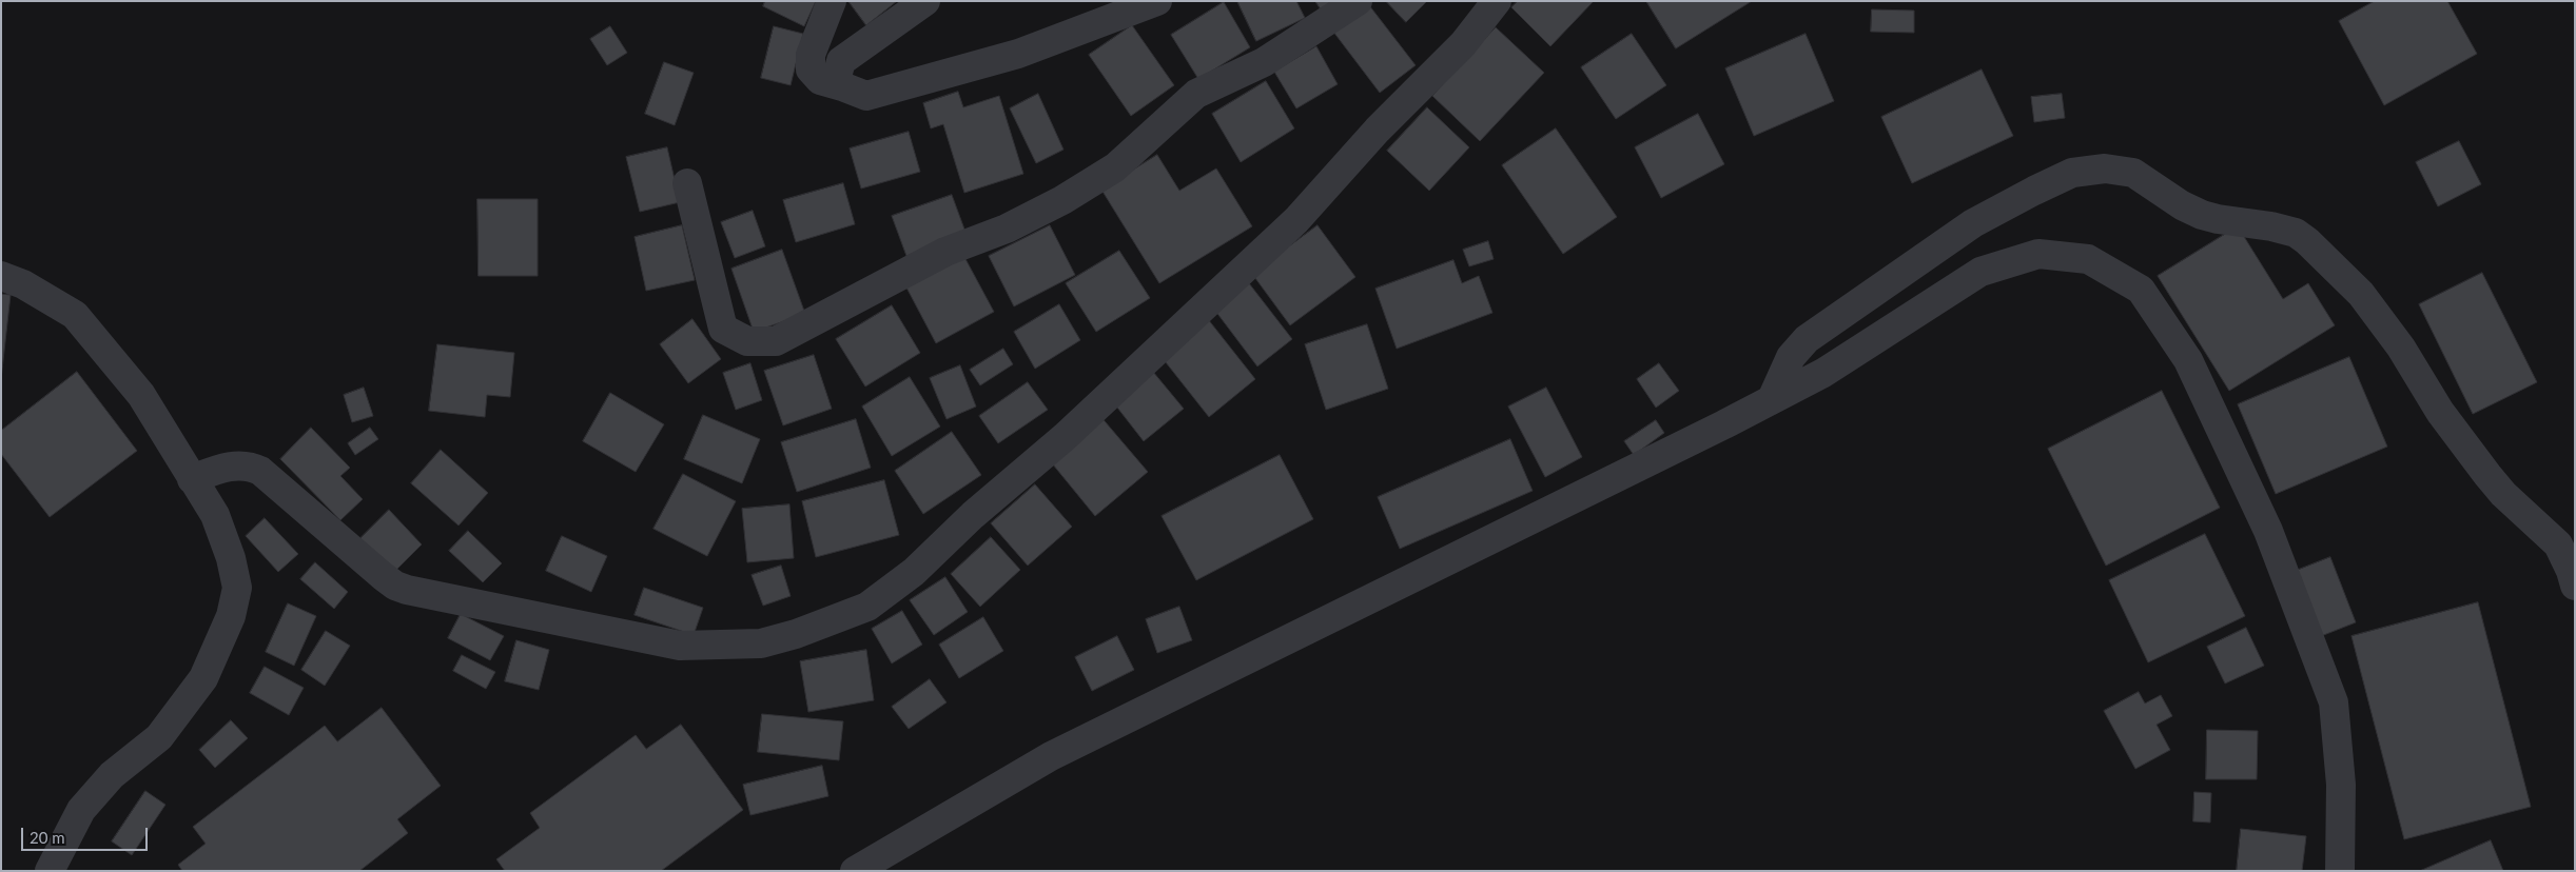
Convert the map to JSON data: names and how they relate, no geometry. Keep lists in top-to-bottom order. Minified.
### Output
{"scale_bar":"20 m"}
